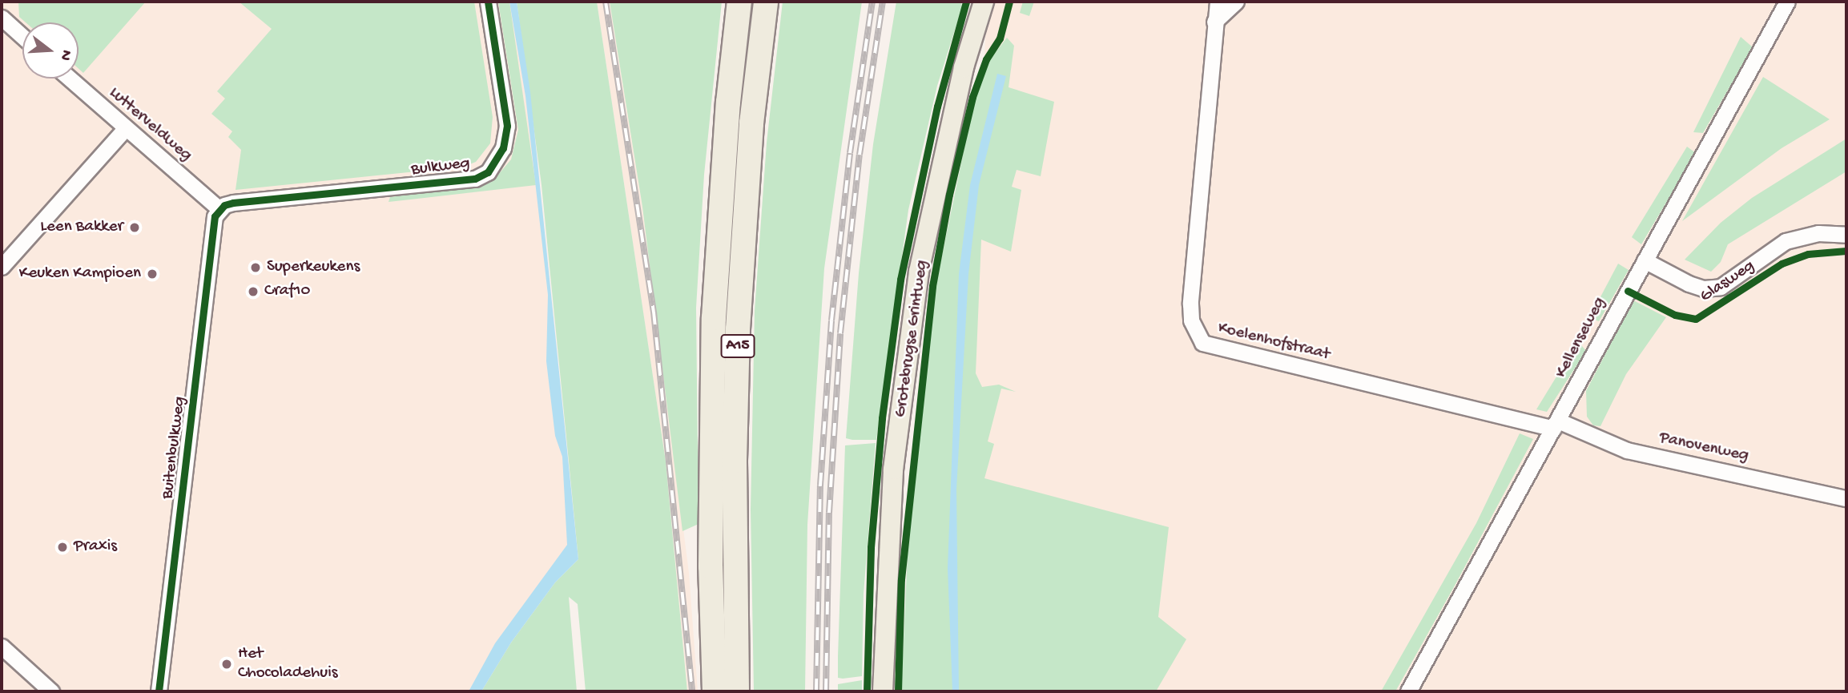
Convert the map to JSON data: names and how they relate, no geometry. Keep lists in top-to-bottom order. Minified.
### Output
{"streets":{"highway":["A15"],"main road":["Grotebrugse Grintweg"],"street":["Lutterveldweg","Bulkweg","Glasweg","Kellenseweg","Koelenhofstraat","Buitenbulkweg","Panovenweg"]},"crossings":[["Lutterveldweg","Bulkweg"],["Lutterveldweg","Buitenbulkweg"],["Bulkweg","Buitenbulkweg"],["Glasweg","Kellenseweg"],["Kellenseweg","Koelenhofstraat"],["Kellenseweg","Panovenweg"],["Koelenhofstraat","Panovenweg"]],"places":["Leen Bakker","Superkeukens","Keuken Kampioen","Craf10","Praxis","Het Chocoladehuis"],"north":"right"}
